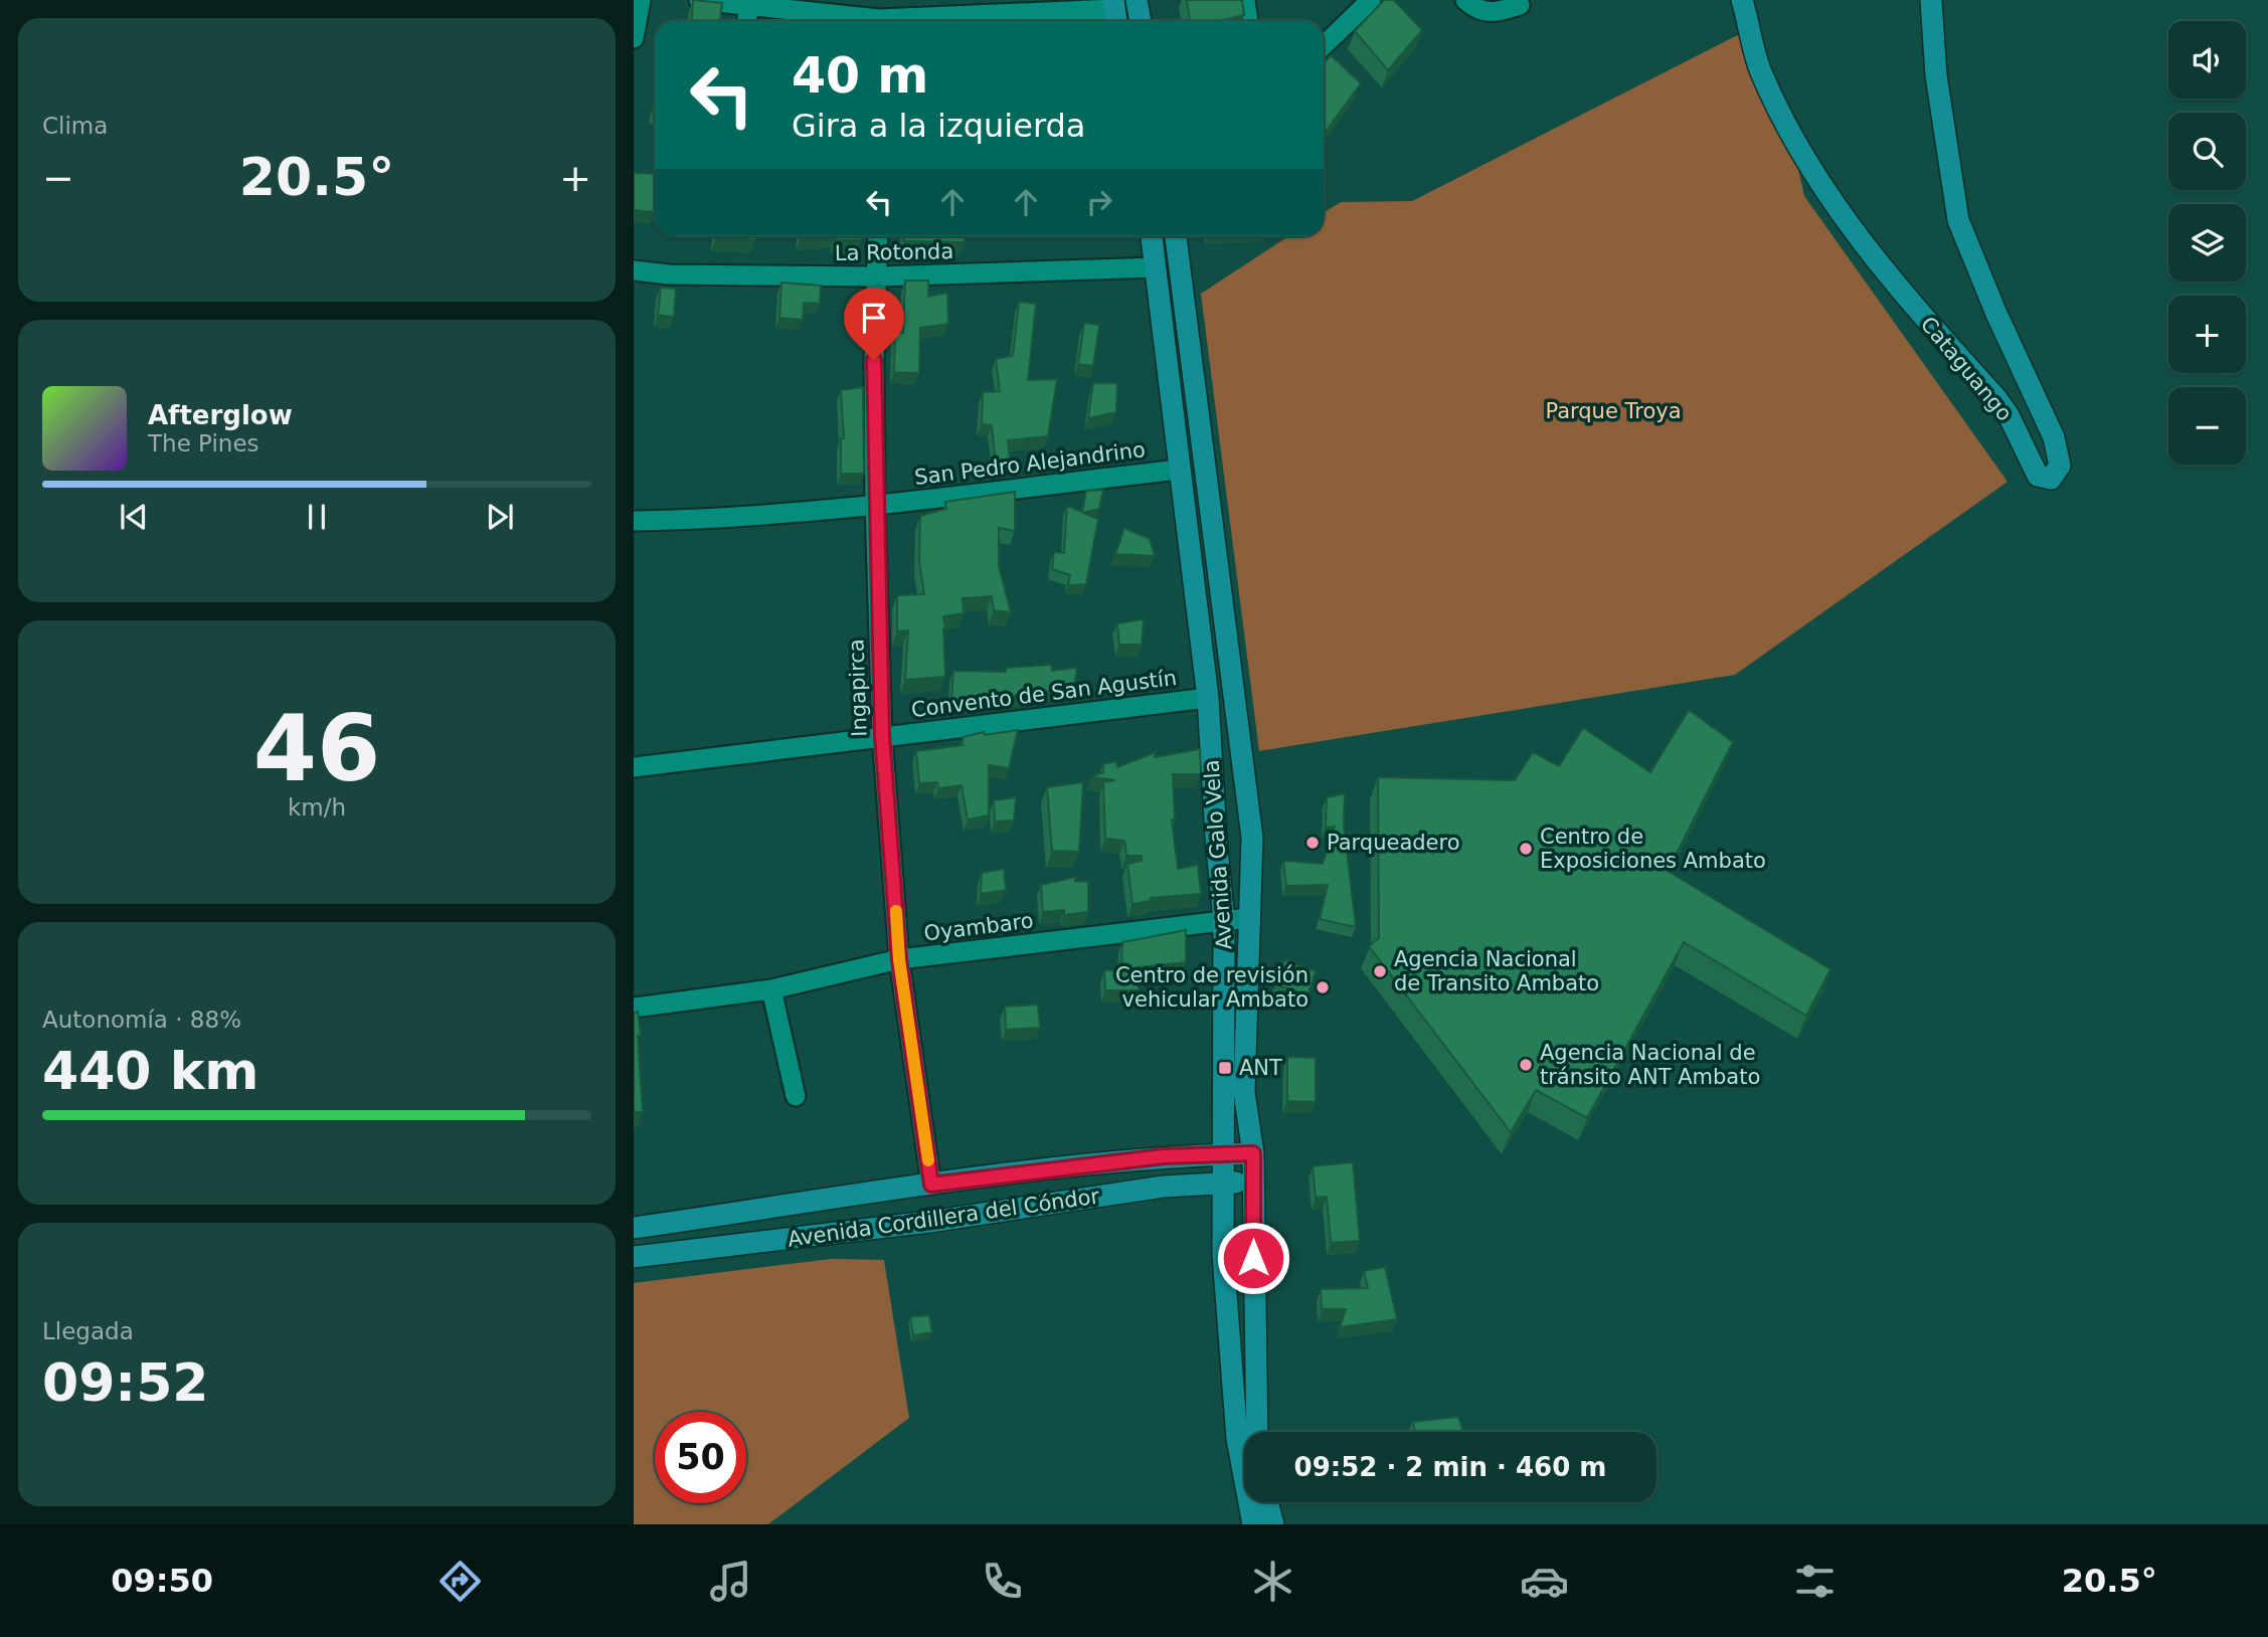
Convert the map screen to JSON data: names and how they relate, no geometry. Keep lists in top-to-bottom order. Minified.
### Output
{"streets":{"main road":["Cataguango","Avenida Galo Vela","Avenida Cordillera del Cóndor"],"street":["La Rotonda","San Pedro Alejandrino","Ingapirca","Convento de San Agustín","Oyambaro"]},"crossings":[["La Rotonda","Ingapirca"],["La Rotonda","Avenida Galo Vela"],["San Pedro Alejandrino","Ingapirca"],["San Pedro Alejandrino","Avenida Galo Vela"],["Ingapirca","Convento de San Agustín"],["Ingapirca","Oyambaro"],["Ingapirca","Avenida Cordillera del Cóndor"],["Convento de San Agustín","Avenida Galo Vela"],["Avenida Galo Vela","Oyambaro"],["Avenida Galo Vela","Avenida Cordillera del Cóndor"]],"parks":["Parque Troya"],"places":{"other":["Parqueadero","Centro de Exposiciones Ambato","Agencia Nacional de Transito Ambato","Centro de revisión vehicular Ambato","Agencia Nacional de tránsito ANT Ambato"],"transit":["ANT"]},"page":{"tile":["Clima",["46","km/h"],["Autonomía · 88%","440 km"],["Llegada","09:52"]],"map_buttons":["+","−"],"turn":["40 m","Gira a la izquierda"],"heat":["−","20.5°","+"],"song":["Afterglow","The Pines"],"limit":"50","trip":"09:52 · 2 min · 460 m","tabs":["09:50","20.5°"]}}
